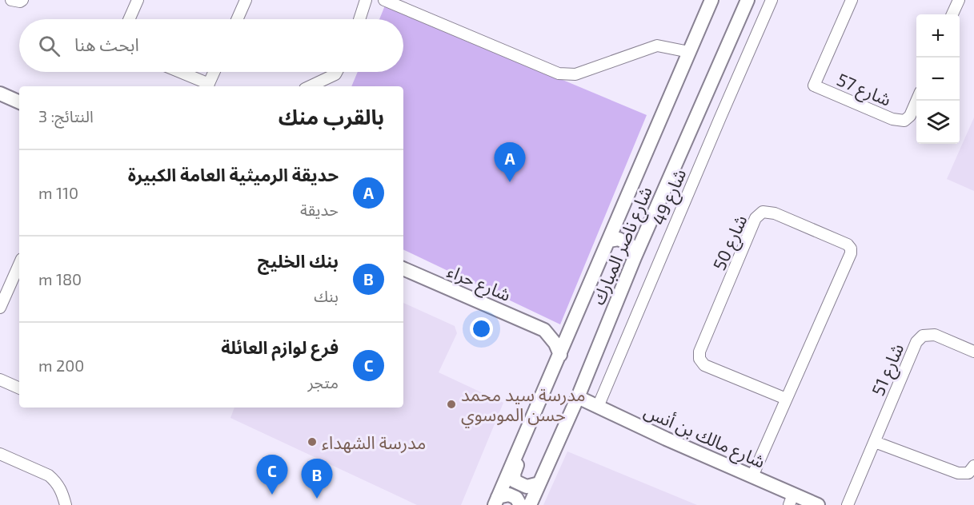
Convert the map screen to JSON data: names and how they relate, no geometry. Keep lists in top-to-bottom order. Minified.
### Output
{"streets":{"street":["شارع 57","شارع 49","شارع 50","شارع ناصر المبارك","شارع حراء","شارع 51","شارع مالك بن أنس"]},"crossings":[["شارع 49","شارع مالك بن أنس"],["شارع 50","شارع مالك بن أنس"],["شارع ناصر المبارك","شارع مالك بن أنس"]],"places":["مدرسة سيد محمد حسن الموسوي","مدرسة الشهداء"],"page":{"map_buttons":["+","−"],"search":"ابحث هنا","heading":["بالقرب منك","النتائج: 3"],"pins":["A","C","B"],"list":[{"mark":"A","name":"حديقة الرميثية العامة الكبيرة","note":"حديقة","value":"110 m"},{"mark":"B","name":"بنك الخليج","note":"بنك","value":"180 m"},{"mark":"C","name":"فرع لوازم العائلة","note":"متجر","value":"200 m"}]}}
